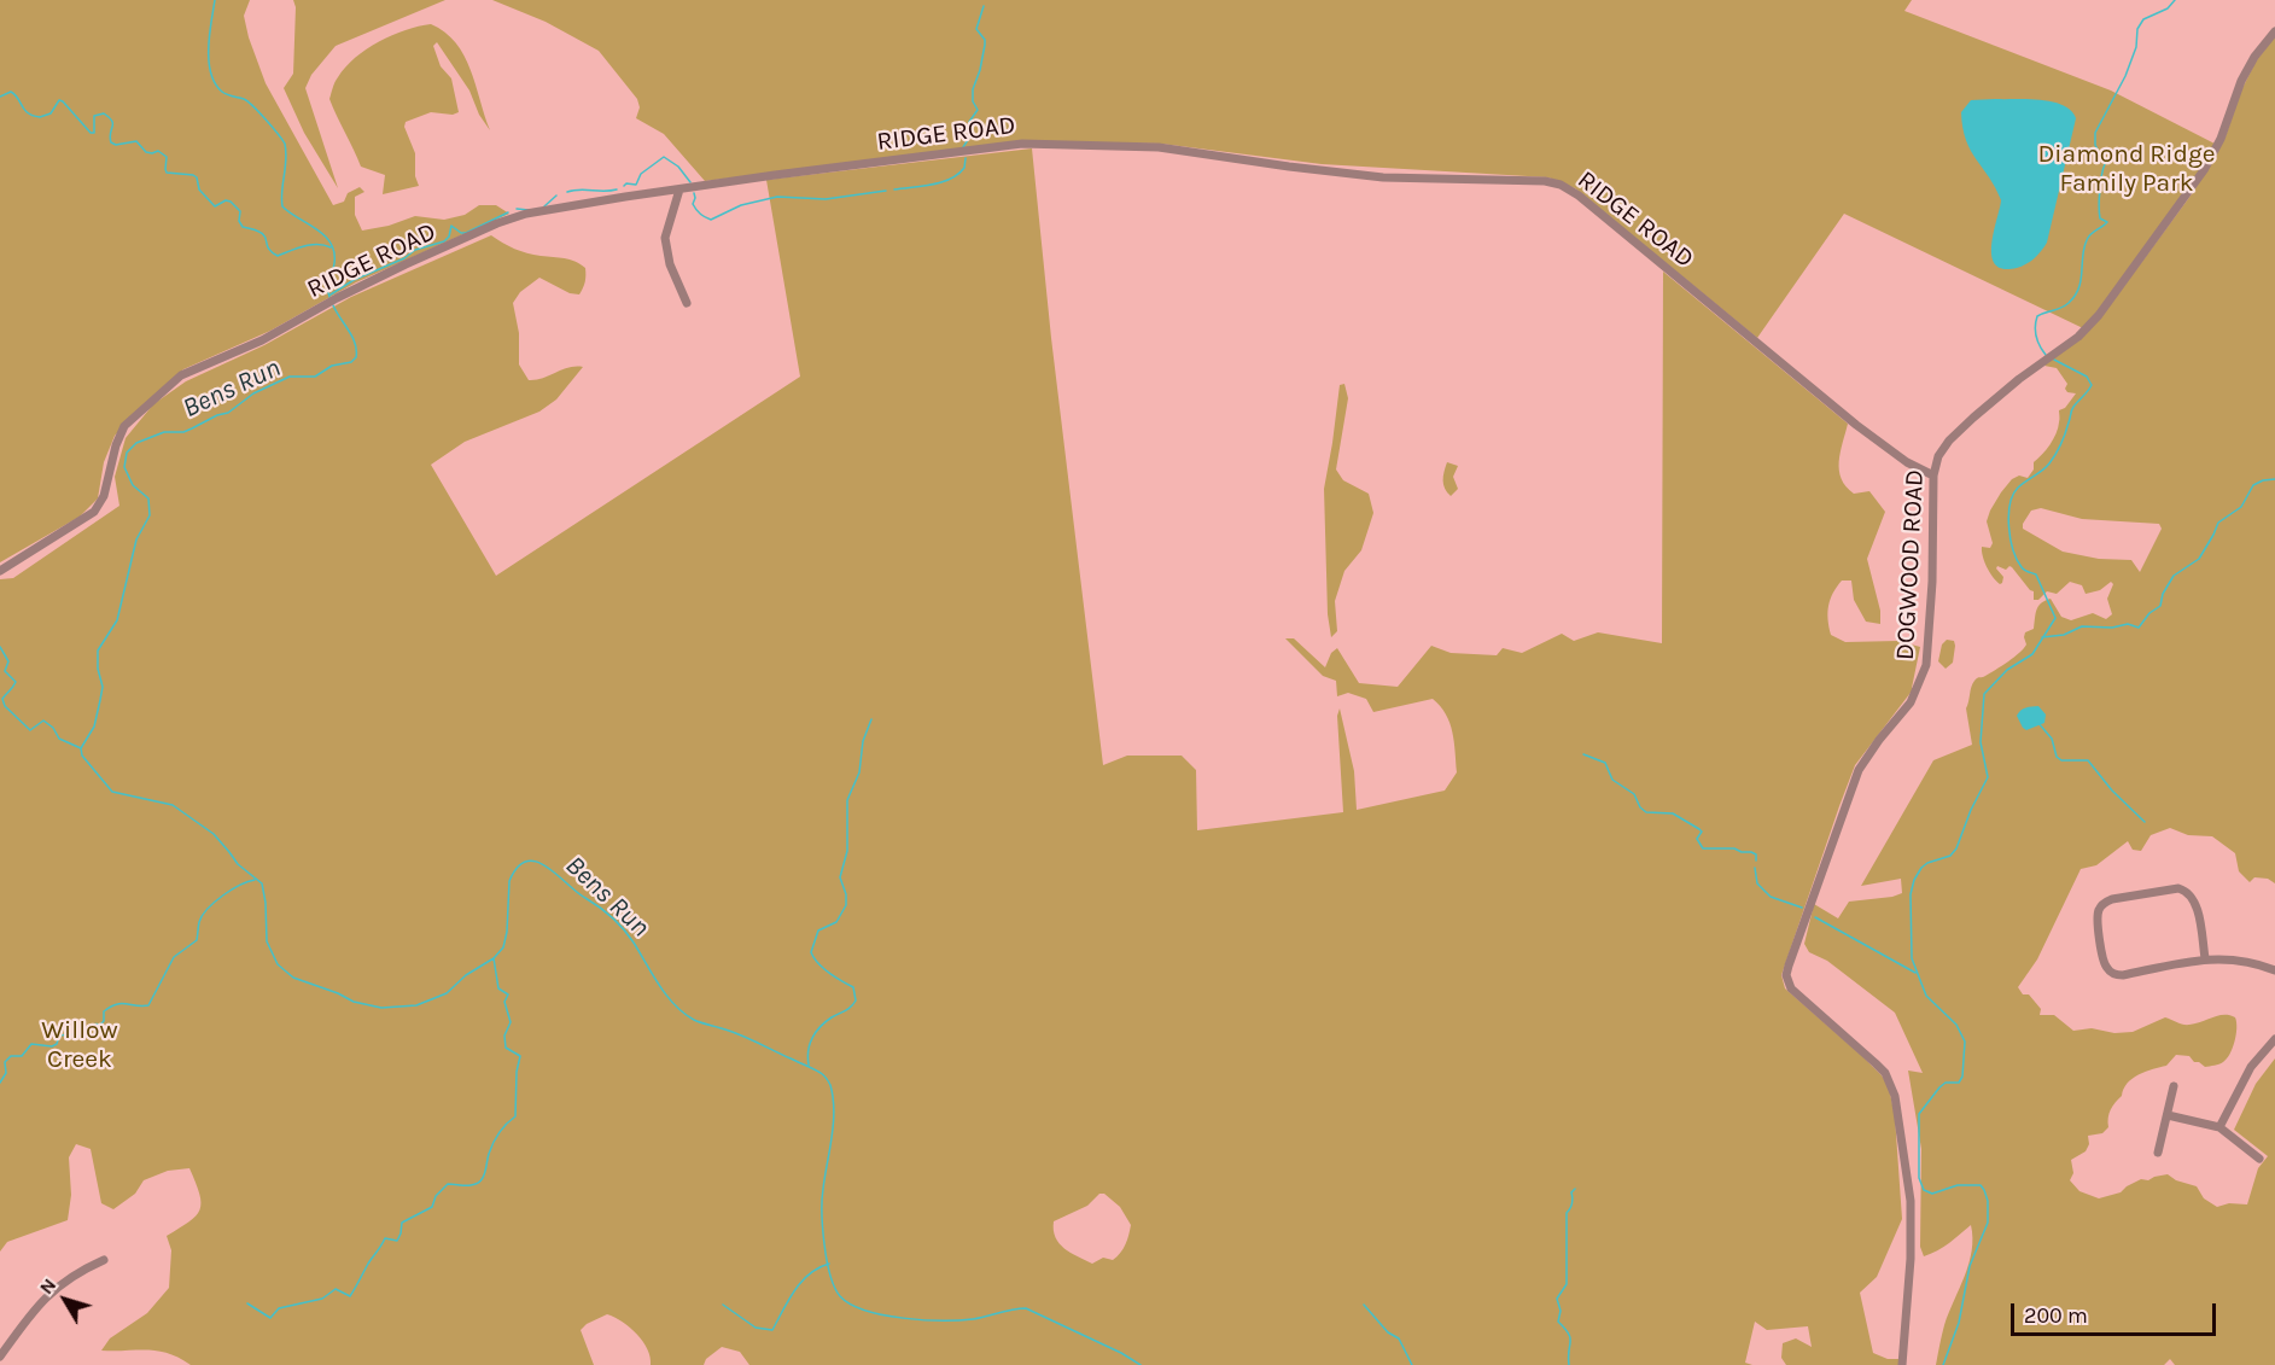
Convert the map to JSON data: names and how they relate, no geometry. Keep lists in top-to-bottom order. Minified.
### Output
{"streets":{"street":["RIDGE ROAD","DOGWOOD ROAD"]},"crossings":[["RIDGE ROAD","DOGWOOD ROAD"]],"water":["Bens Run"],"parks":["Diamond Ridge Family Park","Willow Creek"],"scale_bar":"200 m","north":"top left"}
